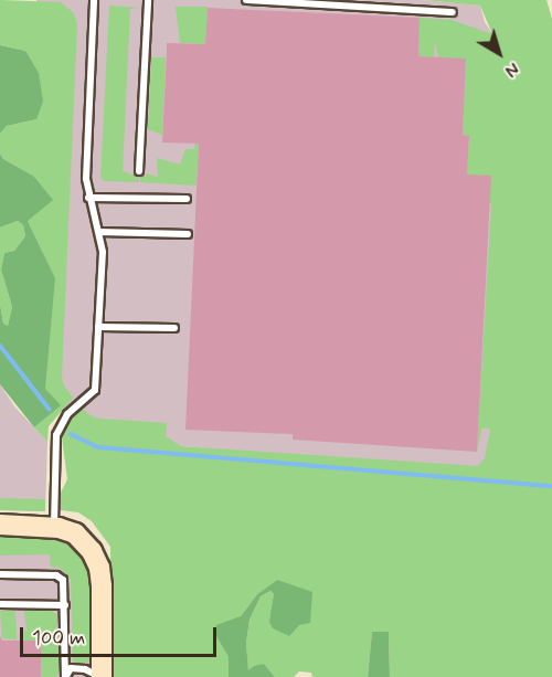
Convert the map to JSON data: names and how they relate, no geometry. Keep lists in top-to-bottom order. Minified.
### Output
{"scale_bar":"100 m","north":"bottom right"}
